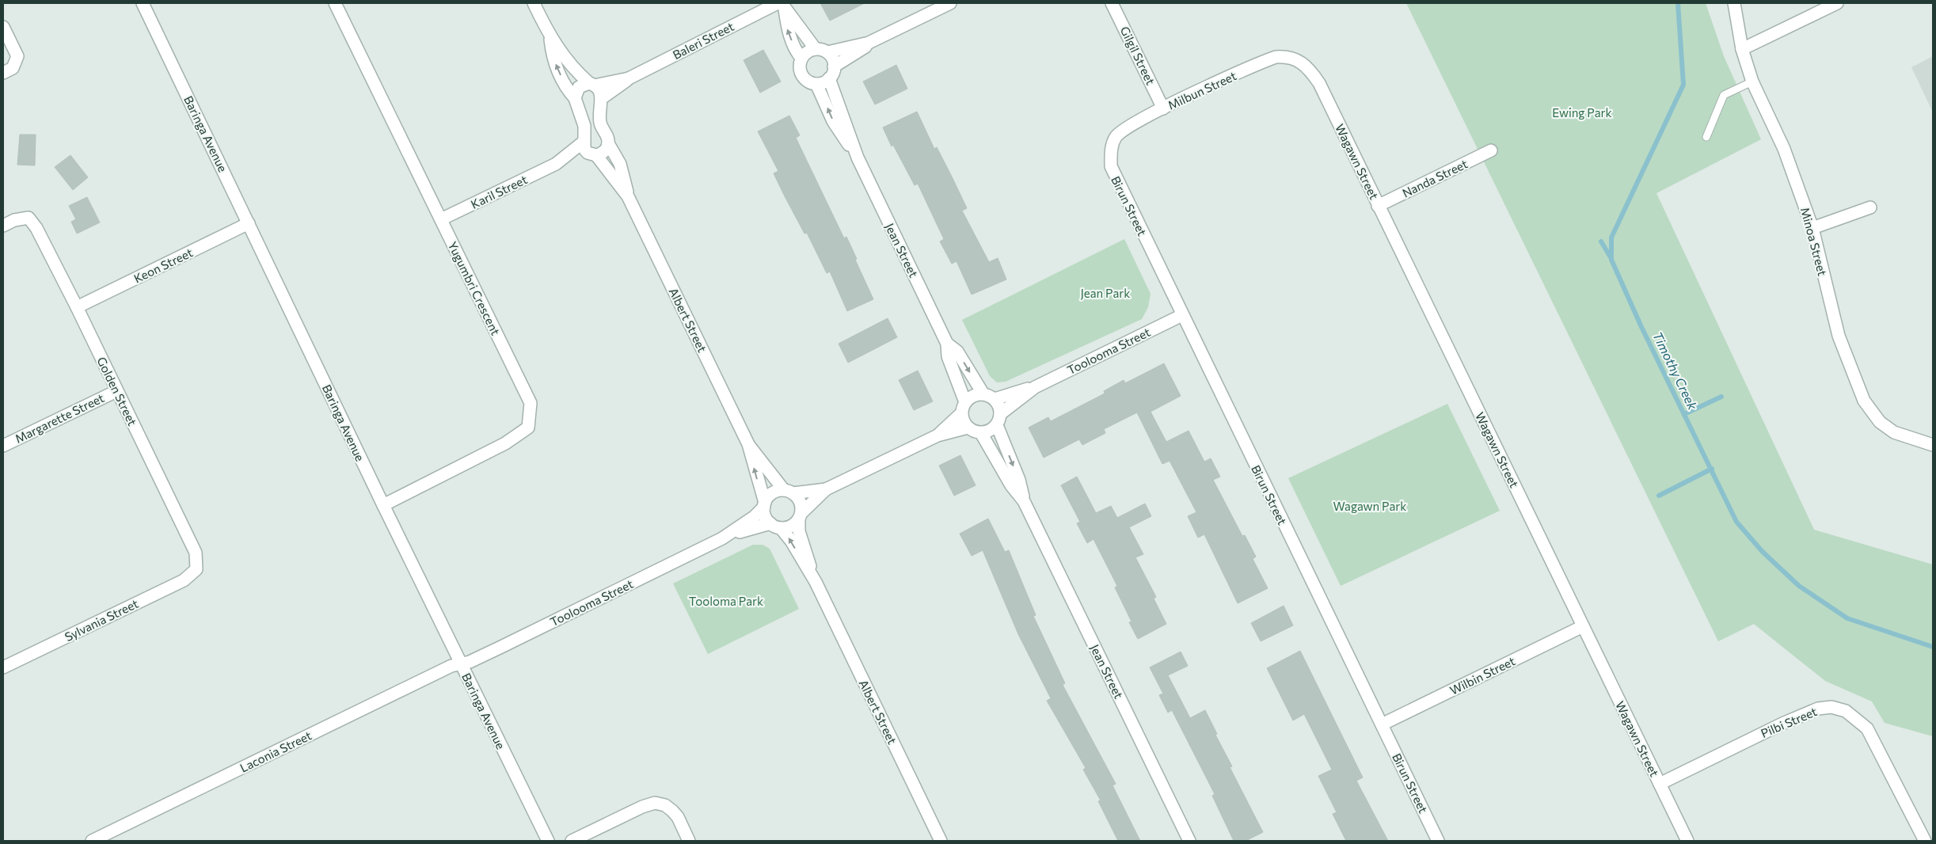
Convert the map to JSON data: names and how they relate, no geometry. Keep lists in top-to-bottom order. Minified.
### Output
{"streets":{"street":["Baleri Street","Gilgil Street","Milbun Street","Baringa Avenue","Wagawn Street","Nanda Street","Karil Street","Birun Street","Minoa Street","Jean Street","Keon Street","Yugumbri Crescent","Albert Street","Toolooma Street","Golden Street","Margarette Street","Sylvania Street","Wilbin Street","Pilbi Street","Laconia Street"]},"crossings":[["Baleri Street","Albert Street"],["Gilgil Street","Milbun Street"],["Milbun Street","Wagawn Street"],["Milbun Street","Birun Street"],["Baringa Avenue","Keon Street"],["Baringa Avenue","Yugumbri Crescent"],["Baringa Avenue","Toolooma Street"],["Baringa Avenue","Laconia Street"],["Wagawn Street","Nanda Street"],["Wagawn Street","Wilbin Street"],["Wagawn Street","Pilbi Street"],["Karil Street","Yugumbri Crescent"],["Karil Street","Albert Street"],["Birun Street","Toolooma Street"],["Birun Street","Wilbin Street"],["Jean Street","Toolooma Street"],["Keon Street","Golden Street"],["Albert Street","Toolooma Street"],["Toolooma Street","Laconia Street"],["Golden Street","Margarette Street"],["Golden Street","Sylvania Street"]],"water":["Timothy Creek"],"parks":["Ewing Park","Jean Park","Wagawn Park","Tooloma Park"]}
